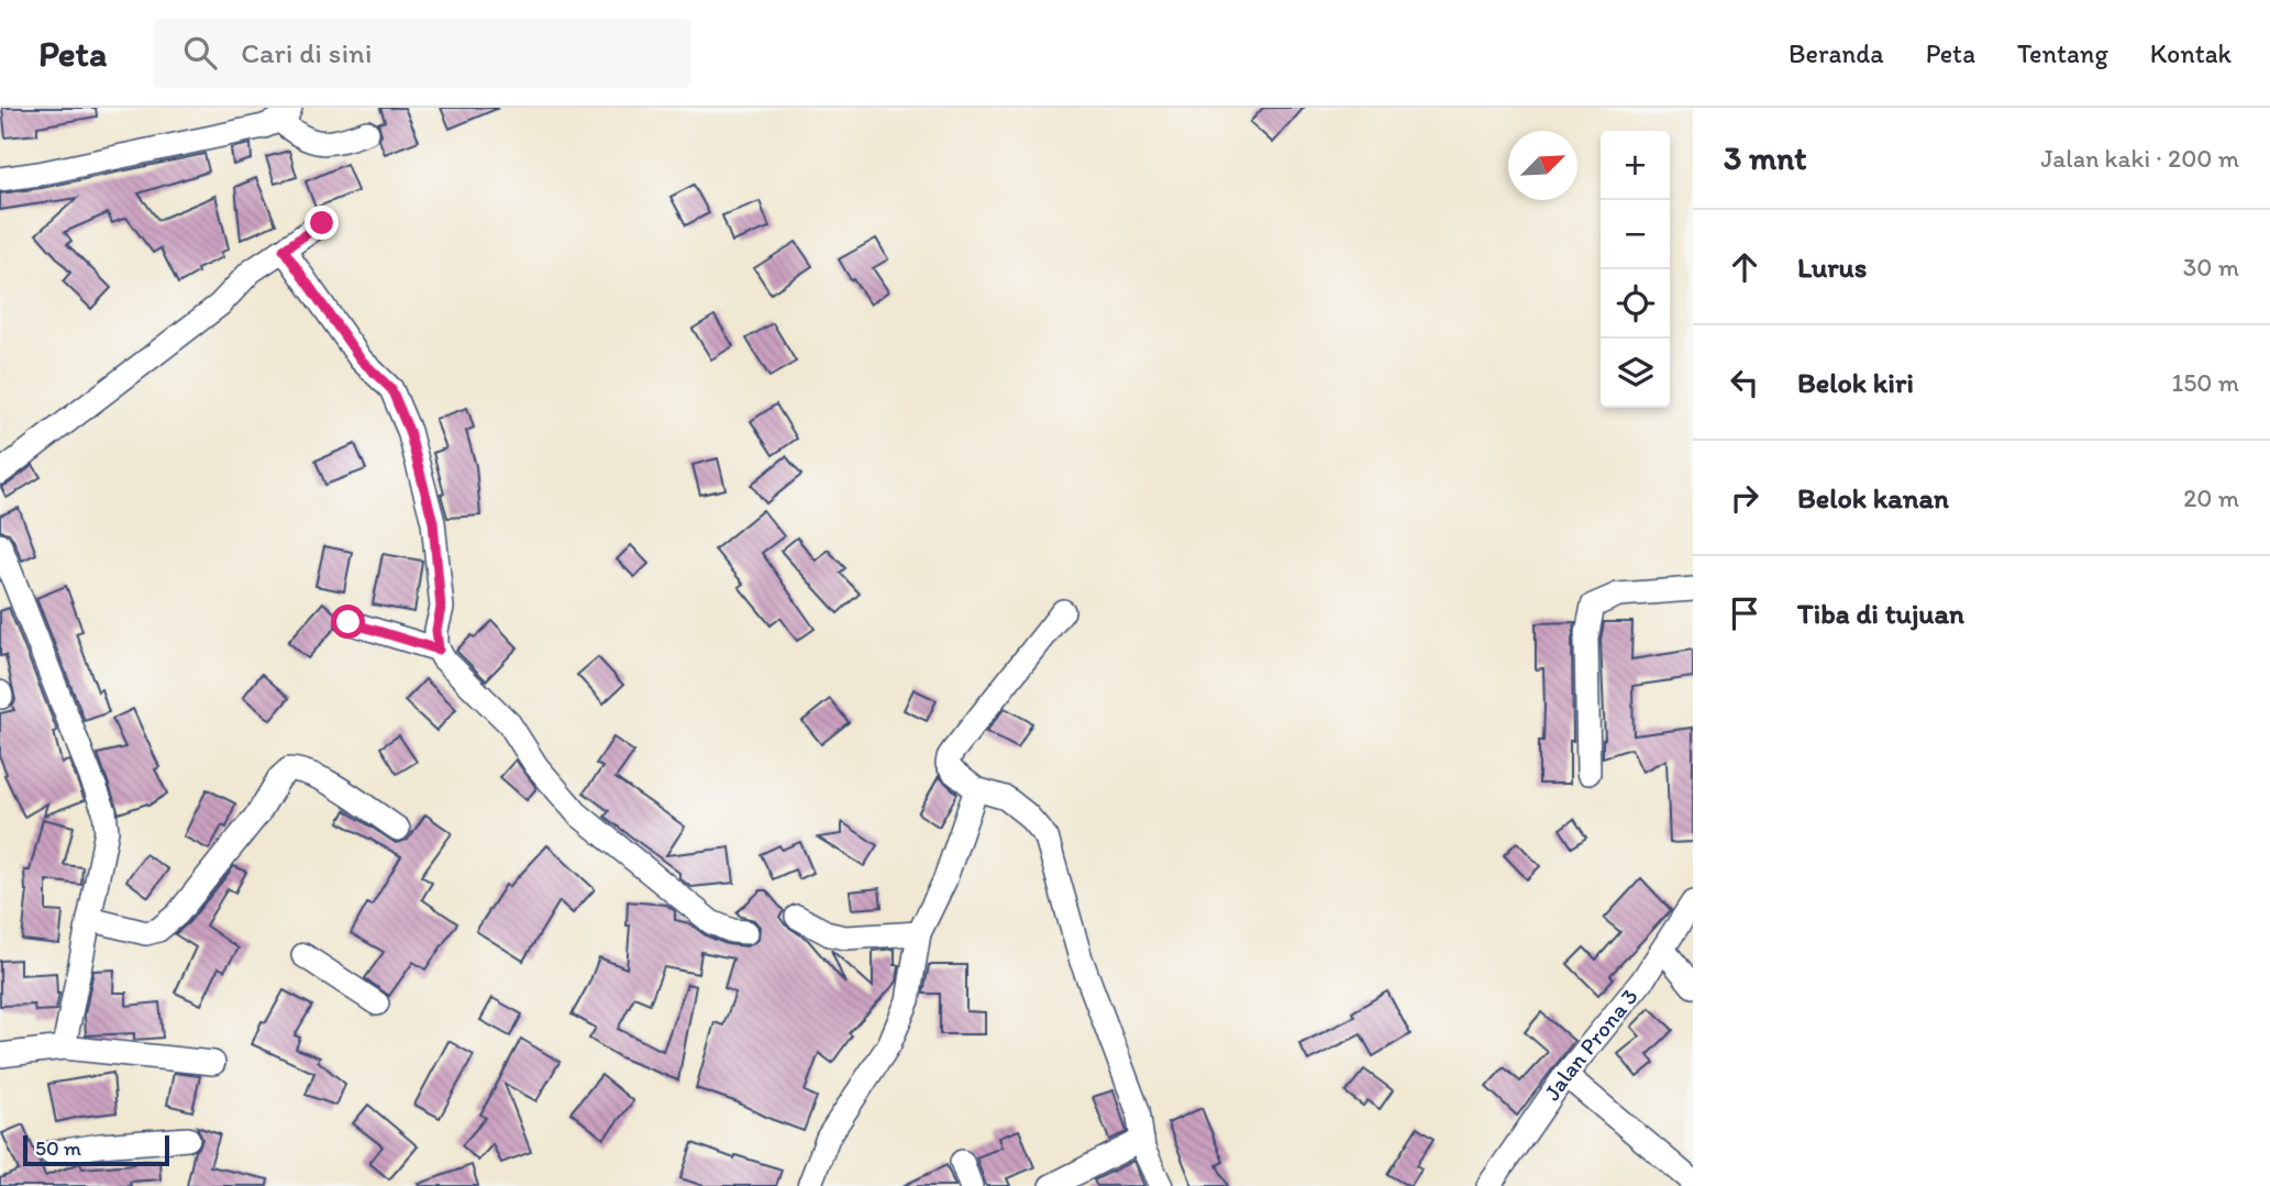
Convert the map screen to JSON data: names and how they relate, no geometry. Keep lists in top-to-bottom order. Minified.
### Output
{"streets":{"street":["Jalan Prona 3"]},"scale_bar":"50 m","north":"top right","page":{"header":"Peta","search":"Cari di sini","nav":["Beranda","Peta","Tentang","Kontak"],"heading":["3 mnt","Jalan kaki · 200 m"],"map_buttons":["+","−"],"list":[["Lurus","30 m"],["Belok kiri","150 m"],["Belok kanan","20 m"],"Tiba di tujuan"],"scale":"50 m"}}
